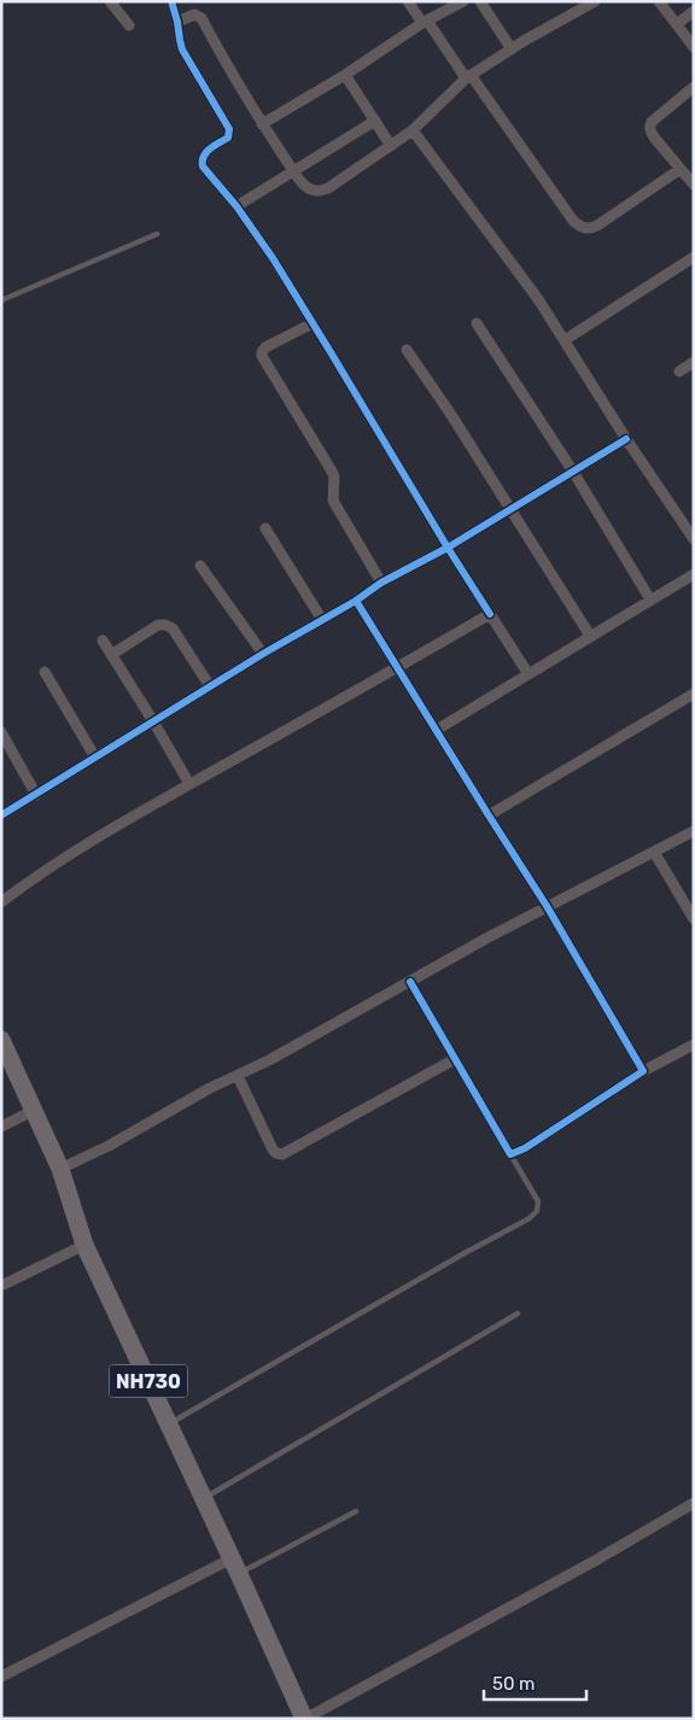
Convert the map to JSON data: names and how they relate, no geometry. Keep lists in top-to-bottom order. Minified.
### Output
{"streets":{"highway":["NH730"]},"scale_bar":"50 m"}
